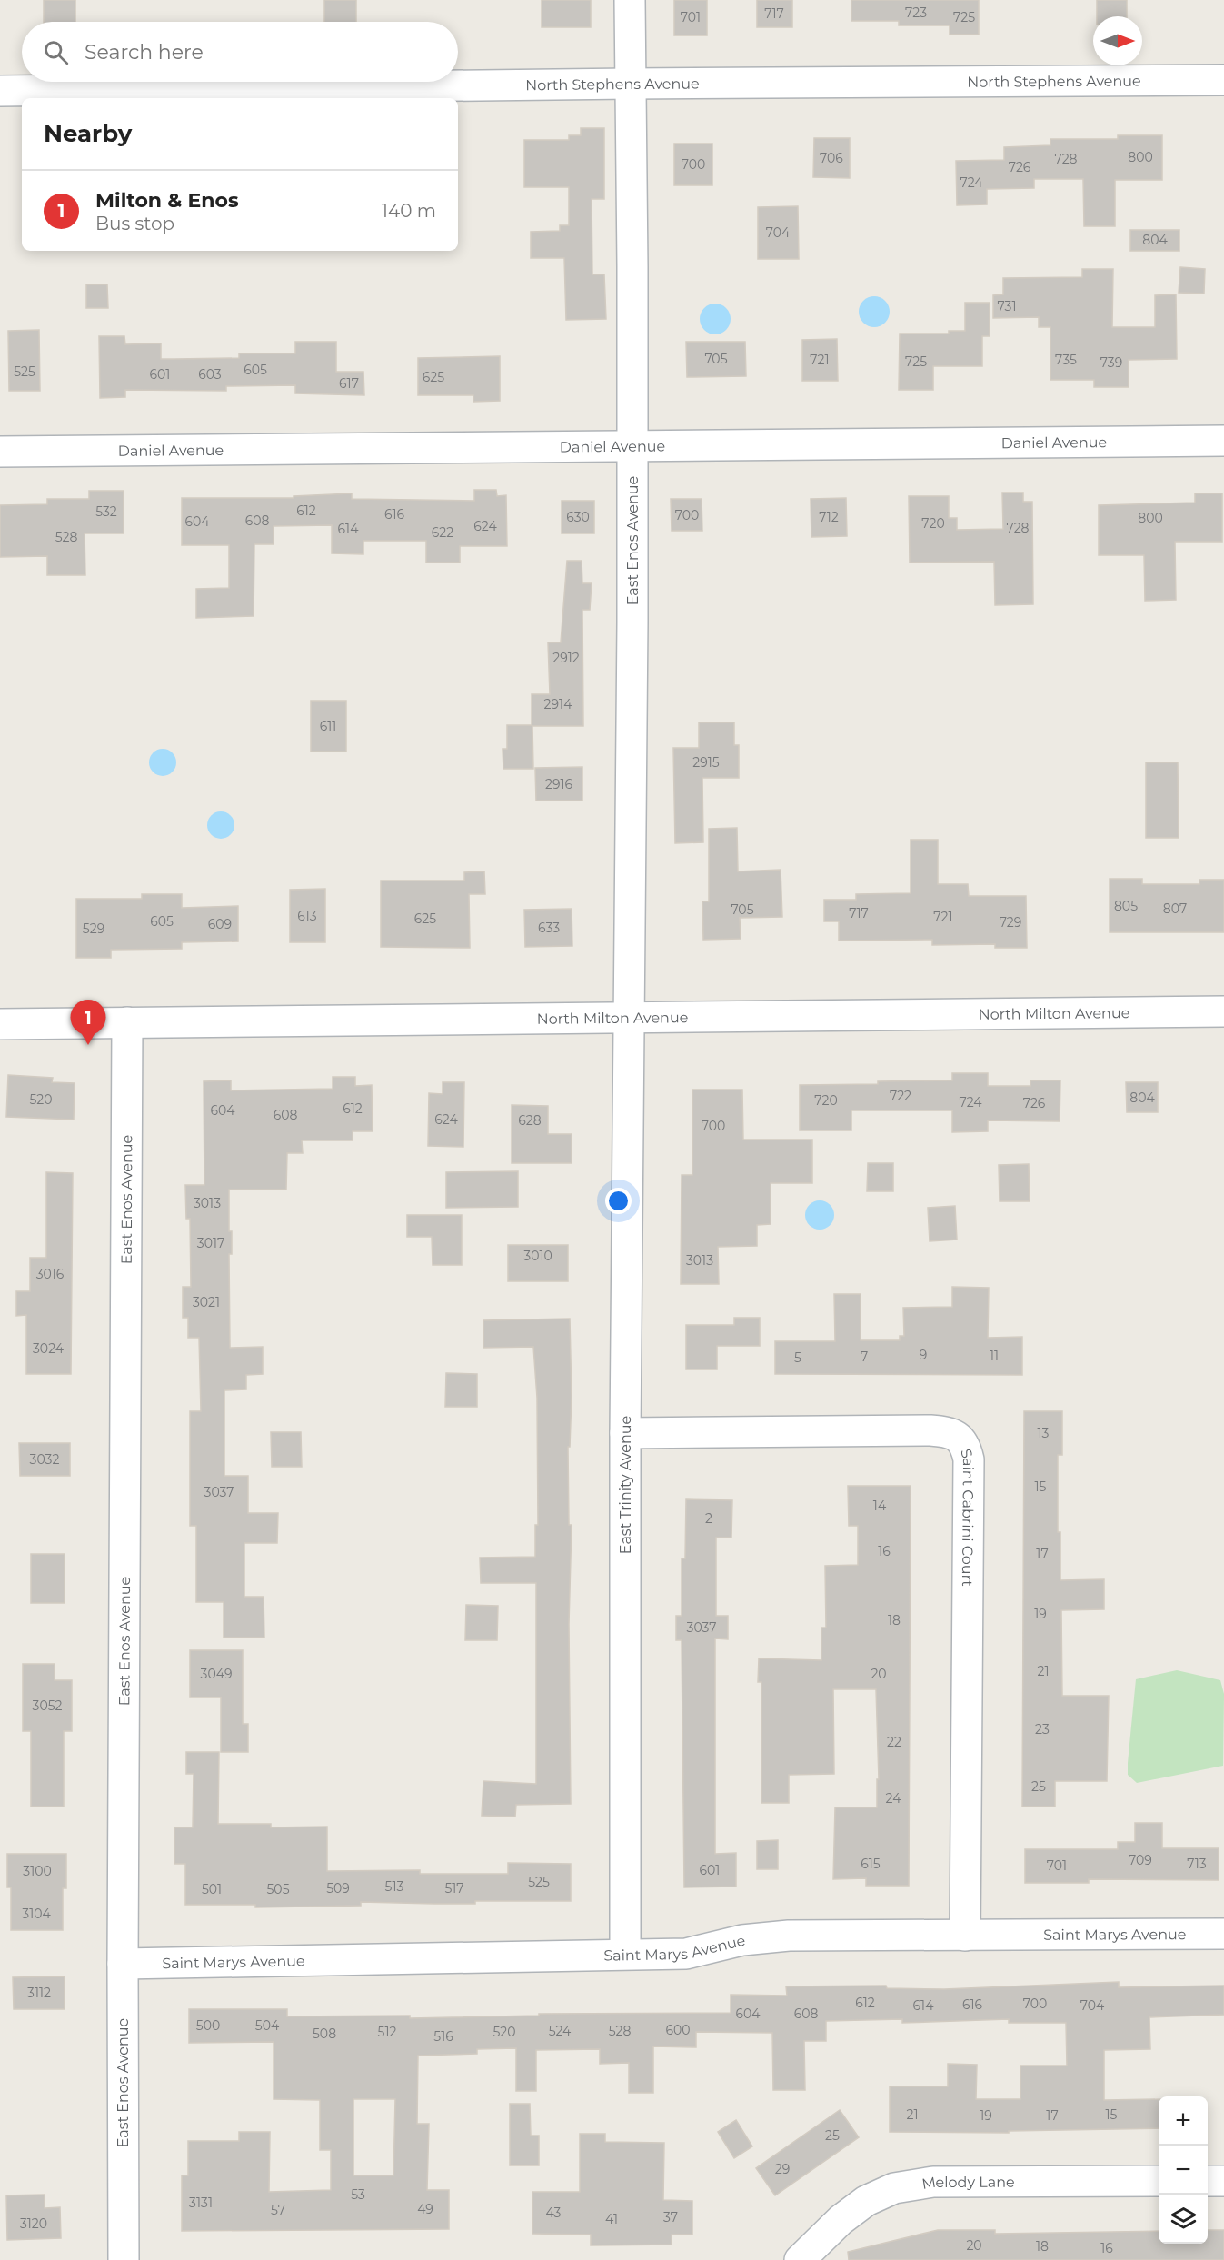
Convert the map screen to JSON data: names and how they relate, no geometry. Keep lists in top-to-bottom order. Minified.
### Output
{"streets":{"street":["North Stephens Avenue","Daniel Avenue","East Enos Avenue","North Milton Avenue","East Trinity Avenue","Saint Cabrini Court","Saint Marys Avenue","Melody Lane"]},"crossings":[["North Stephens Avenue","East Enos Avenue"],["Daniel Avenue","East Enos Avenue"],["East Enos Avenue","North Milton Avenue"],["East Enos Avenue","East Trinity Avenue"],["East Enos Avenue","Saint Marys Avenue"],["North Milton Avenue","East Trinity Avenue"],["East Trinity Avenue","Saint Cabrini Court"],["East Trinity Avenue","Saint Marys Avenue"],["Saint Cabrini Court","Saint Marys Avenue"]],"house_numbers":["723","717","701","725","800","706","728","700","726","724","704","804","731","705","721","735","725","739","605","525","601","603","625","617","612","532","616","700","630","712","800","608","604","720","624","728","614","622","528","2912","2914","611","2915","2916","805","807","705","717","613","721","625","605","729","609","633","529","722","804","520","720","724","726","612","604","608","624","628","700","3013","3017","3010","3013","3016","3021","3024","9","11","7","5","13","3032","15","3037","14","2","16","17","19","18","3037","21","3049","20","3052","23","22","25","24","709","615","713","701","601","3100","525","513","509","517","501","505","3104","3112","612","700","616","614","704","604","608","500","504","600","524","528","512","520","508","516","21","15","19","17","25","29","53","3131","49","57","43","37","41","3120","20","18","16"],"north":"right","page":{"search":"Search here","heading":"Nearby","list":[{"mark":"1","name":"Milton & Enos","note":"Bus stop","value":"140 m"}],"pins":"1","map_buttons":["+","−"]}}
